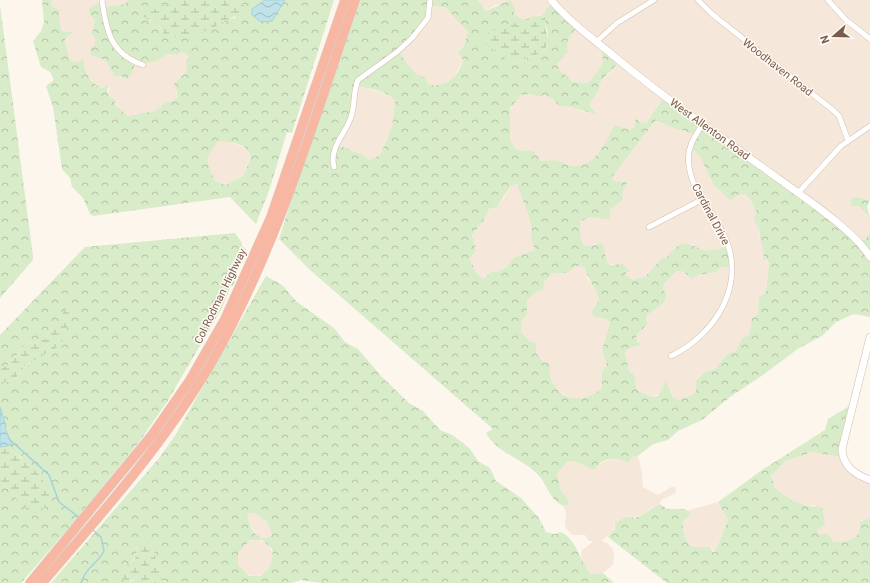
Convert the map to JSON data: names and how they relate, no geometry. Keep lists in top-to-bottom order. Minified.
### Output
{"streets":{"highway":["Col Rodman Highway"],"street":["Woodhaven Road","West Allenton Road","Cardinal Drive"]},"crossings":[["West Allenton Road","Cardinal Drive"]],"north":"left"}
